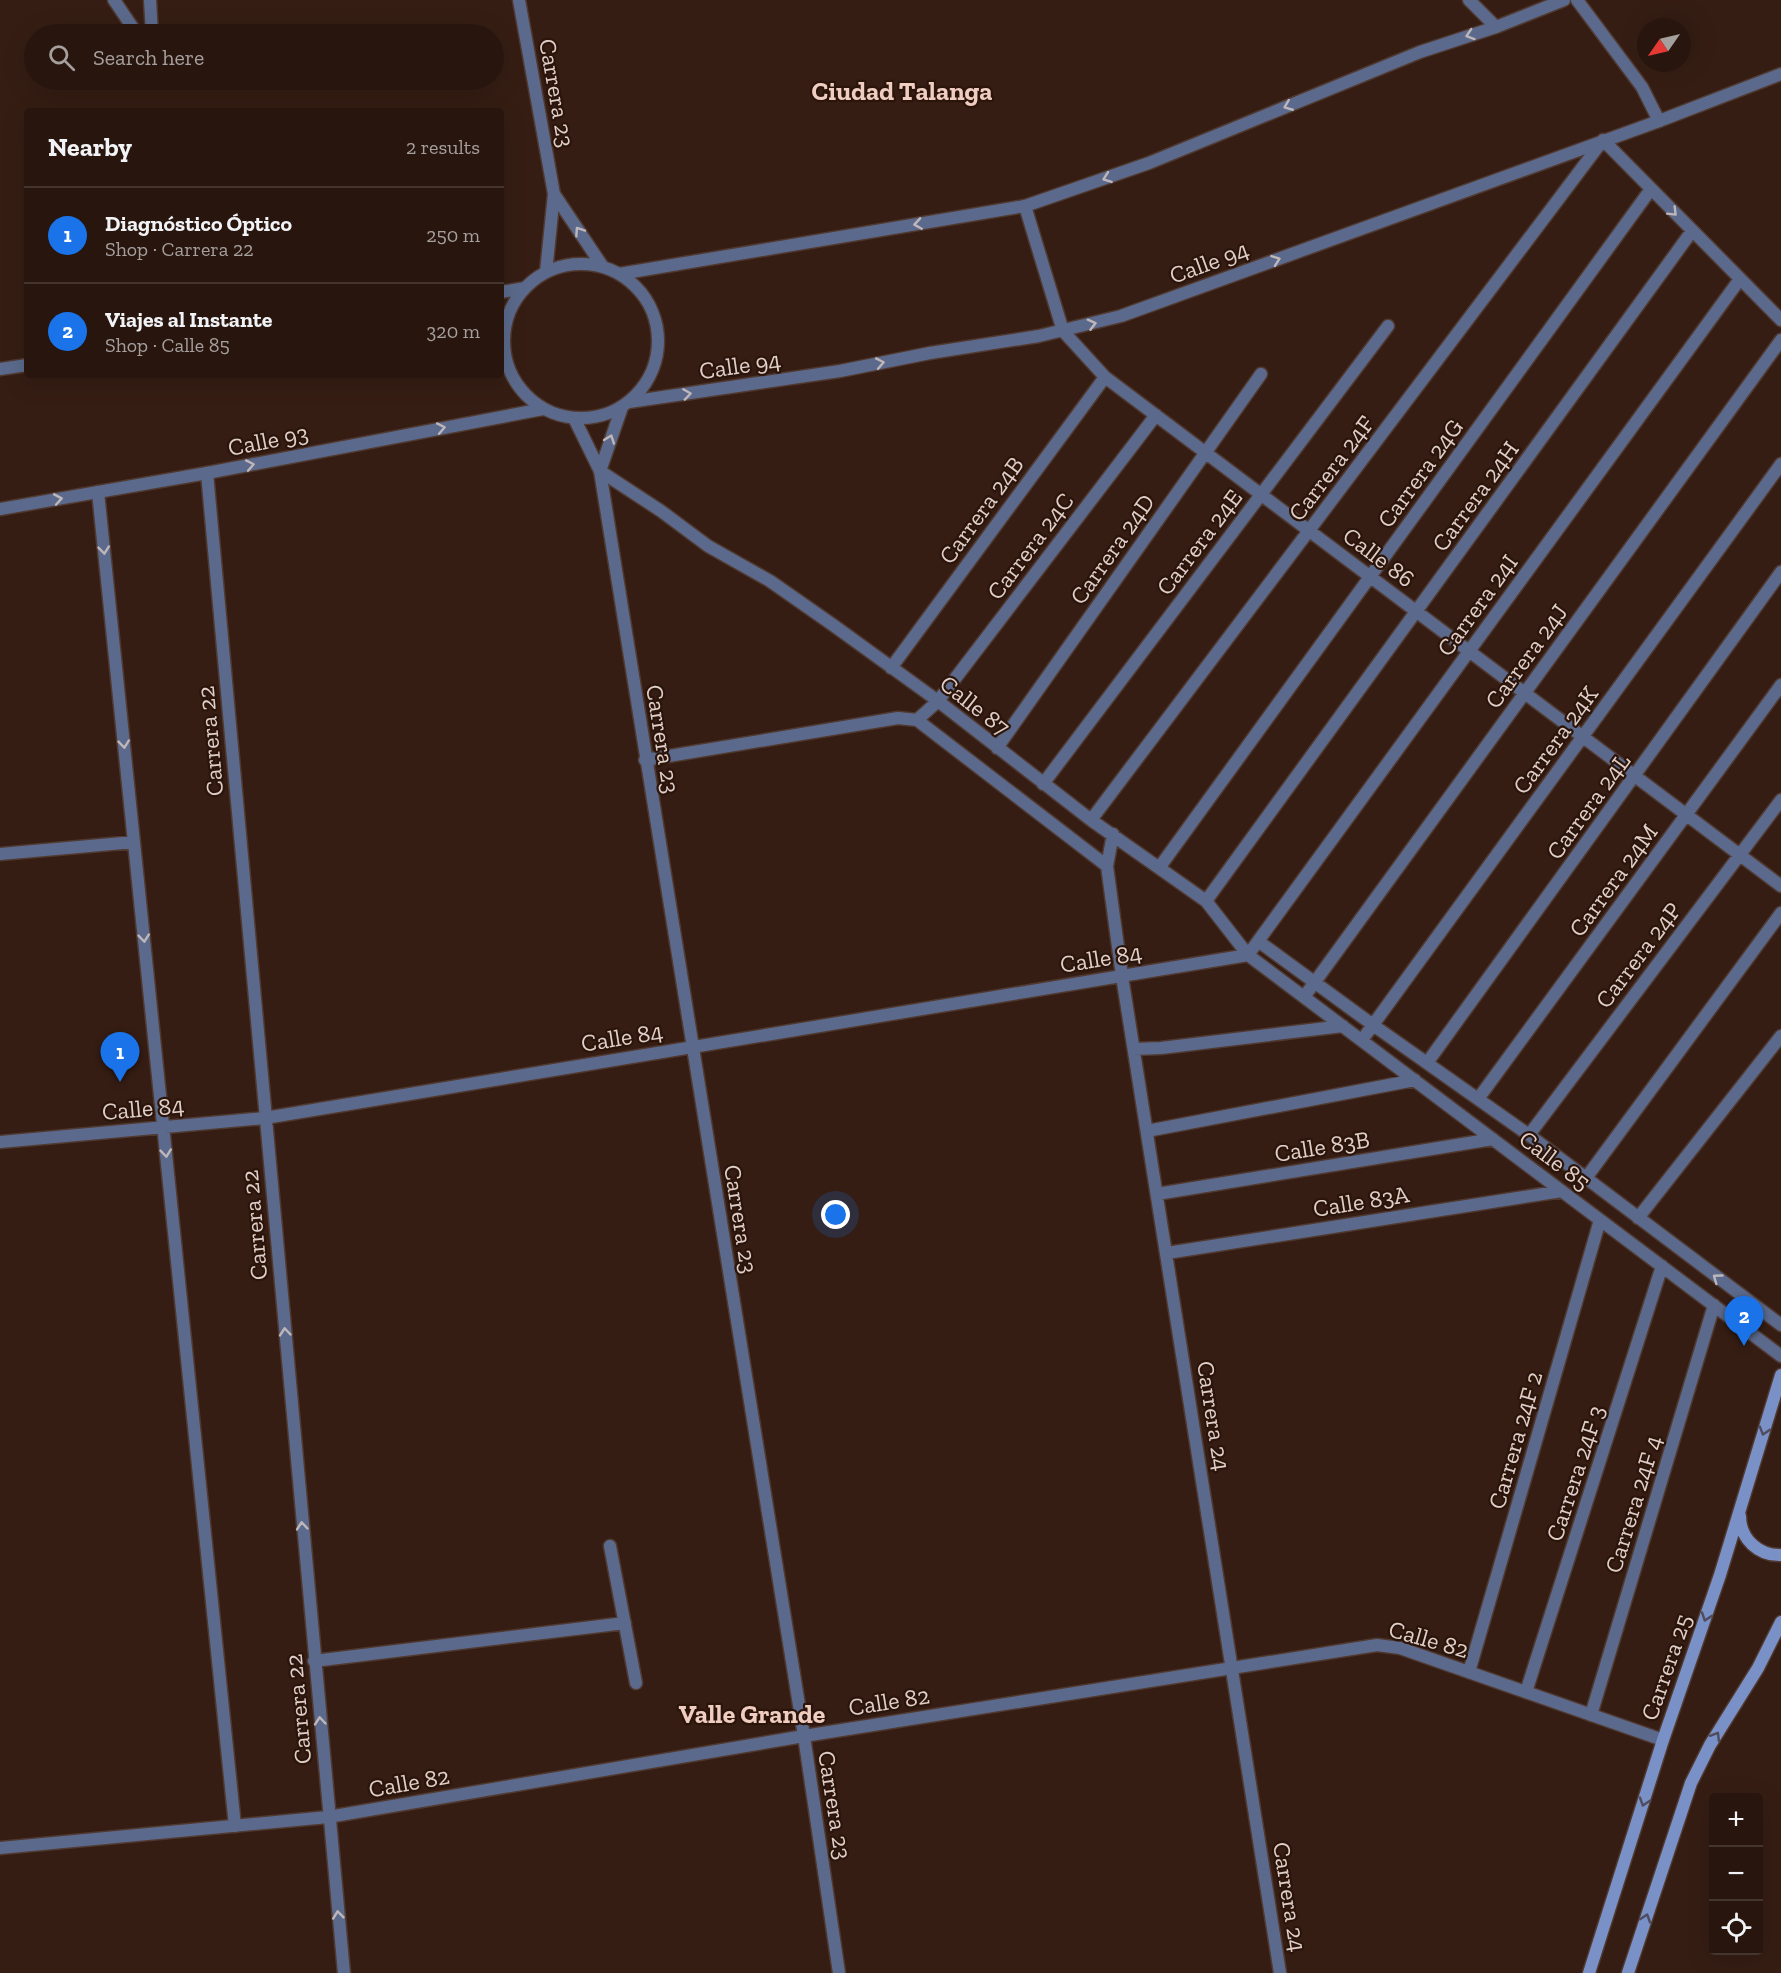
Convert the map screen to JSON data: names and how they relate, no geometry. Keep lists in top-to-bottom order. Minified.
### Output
{"streets":{"main road":["Carrera 25"],"street":["Carrera 23","Calle 94","Calle 93","Carrera 24F","Carrera 24G","Carrera 24H","Carrera 24B","Carrera 24E","Carrera 24C","Carrera 24D","Calle 86","Carrera 24I","Carrera 24J","Calle 87","Carrera 24K","Carrera 22","Carrera 24L","Carrera 24M","Carrera 24P","Calle 84","Calle 83B","Calle 85","Calle 83A","Carrera 24","Carrera 24F 2","Carrera 24F 3","Carrera 24F 4","Calle 82"]},"crossings":[["Carrera 23","Calle 94"],["Carrera 23","Calle 93"],["Carrera 23","Calle 87"],["Carrera 23","Calle 84"],["Carrera 23","Calle 82"],["Calle 94","Calle 93"],["Calle 94","Carrera 24F"],["Calle 94","Calle 86"],["Calle 93","Carrera 22"],["Carrera 24F","Calle 86"],["Carrera 24F","Calle 87"],["Carrera 24G","Calle 86"],["Carrera 24G","Calle 87"],["Carrera 24H","Calle 86"],["Carrera 24H","Calle 87"],["Carrera 24B","Calle 86"],["Carrera 24B","Calle 87"],["Carrera 24E","Calle 86"],["Carrera 24E","Calle 87"],["Carrera 24C","Calle 86"],["Carrera 24C","Calle 87"],["Carrera 24D","Calle 86"],["Carrera 24D","Calle 87"],["Calle 86","Carrera 24I"],["Calle 86","Carrera 24J"],["Calle 86","Carrera 24K"],["Calle 86","Carrera 24L"],["Calle 86","Carrera 24M"],["Calle 86","Carrera 24P"],["Carrera 24I","Calle 87"],["Carrera 24I","Calle 84"],["Carrera 24J","Calle 87"],["Carrera 24J","Calle 85"],["Calle 87","Calle 84"],["Calle 87","Calle 85"],["Calle 87","Carrera 24"],["Carrera 24K","Calle 85"],["Carrera 22","Calle 84"],["Carrera 22","Calle 82"],["Calle 84","Carrera 24"],["Calle 83B","Calle 85"],["Calle 83B","Carrera 24"],["Calle 85","Calle 83A"],["Calle 85","Carrera 24F 2"],["Calle 85","Carrera 24F 3"],["Calle 85","Carrera 24F 4"],["Calle 83A","Carrera 24"],["Carrera 24","Calle 82"],["Carrera 24F 2","Calle 82"],["Carrera 24F 3","Calle 82"],["Carrera 24F 4","Calle 82"],["Calle 82","Carrera 25"]],"one_way":["Calle 94","Calle 93"],"districts":["Ciudad Talanga","Valle Grande"],"north":"bottom left","page":{"search":"Search here","heading":["Nearby","2 results"],"list":[{"mark":"1","name":"Diagnóstico Óptico","note":"Shop · Carrera 22","value":"250 m"},{"mark":"2","name":"Viajes al Instante","note":"Shop · Calle 85","value":"320 m"}],"pins":["1","2"],"map_buttons":["+","−"]}}
